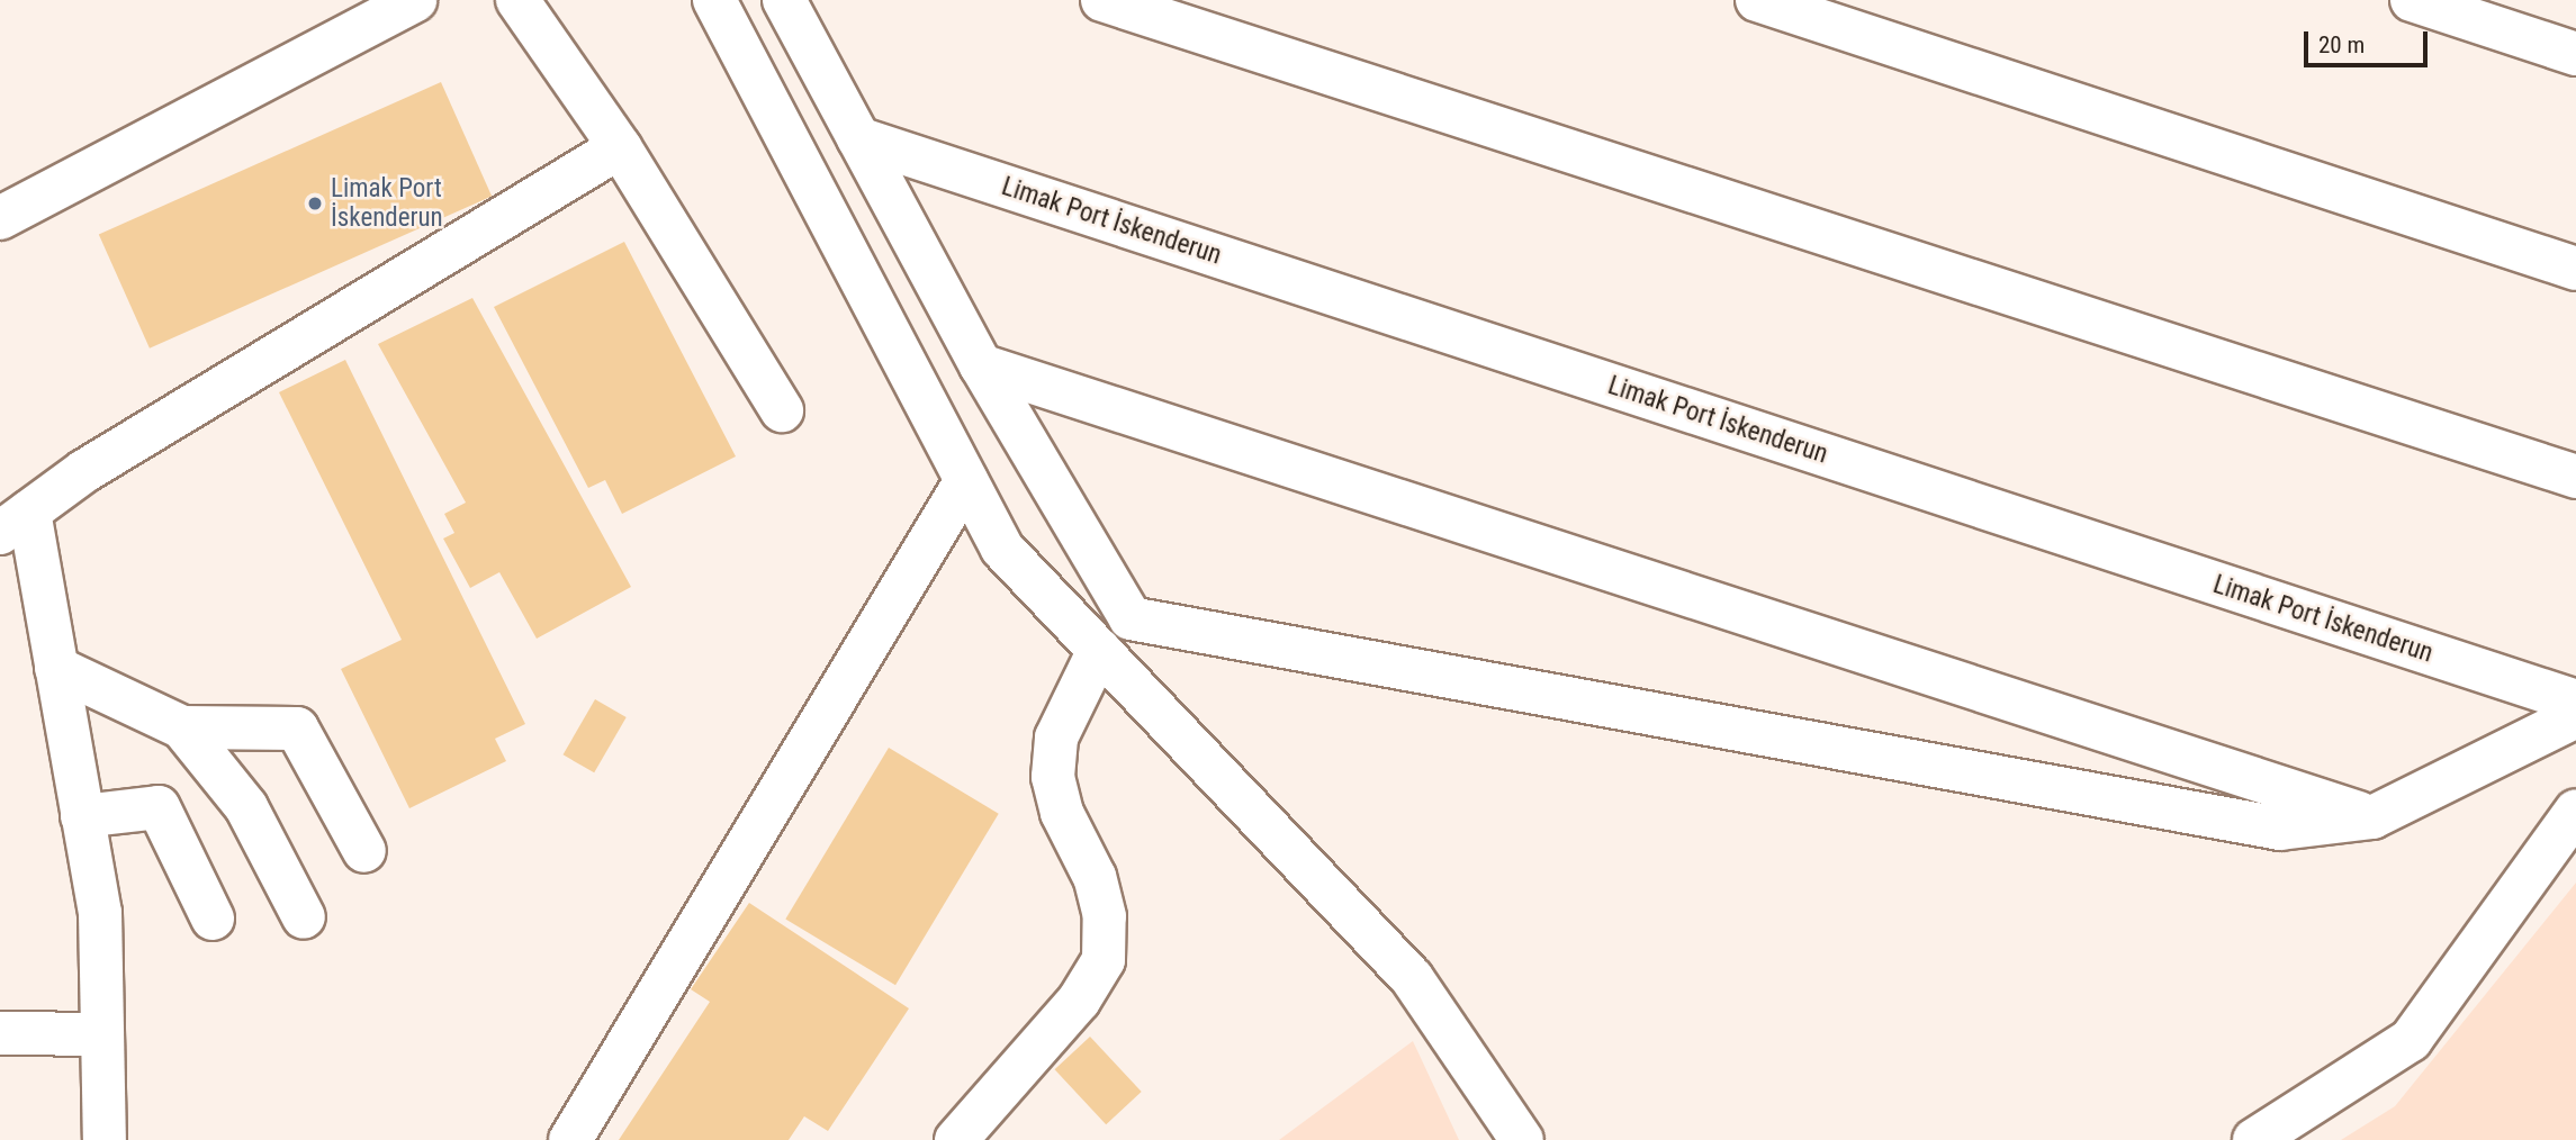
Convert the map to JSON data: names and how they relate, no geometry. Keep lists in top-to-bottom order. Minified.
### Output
{"streets":{"street":["Limak Port İskenderun"]},"places":["Limak Port İskenderun"],"scale_bar":"20 m"}
